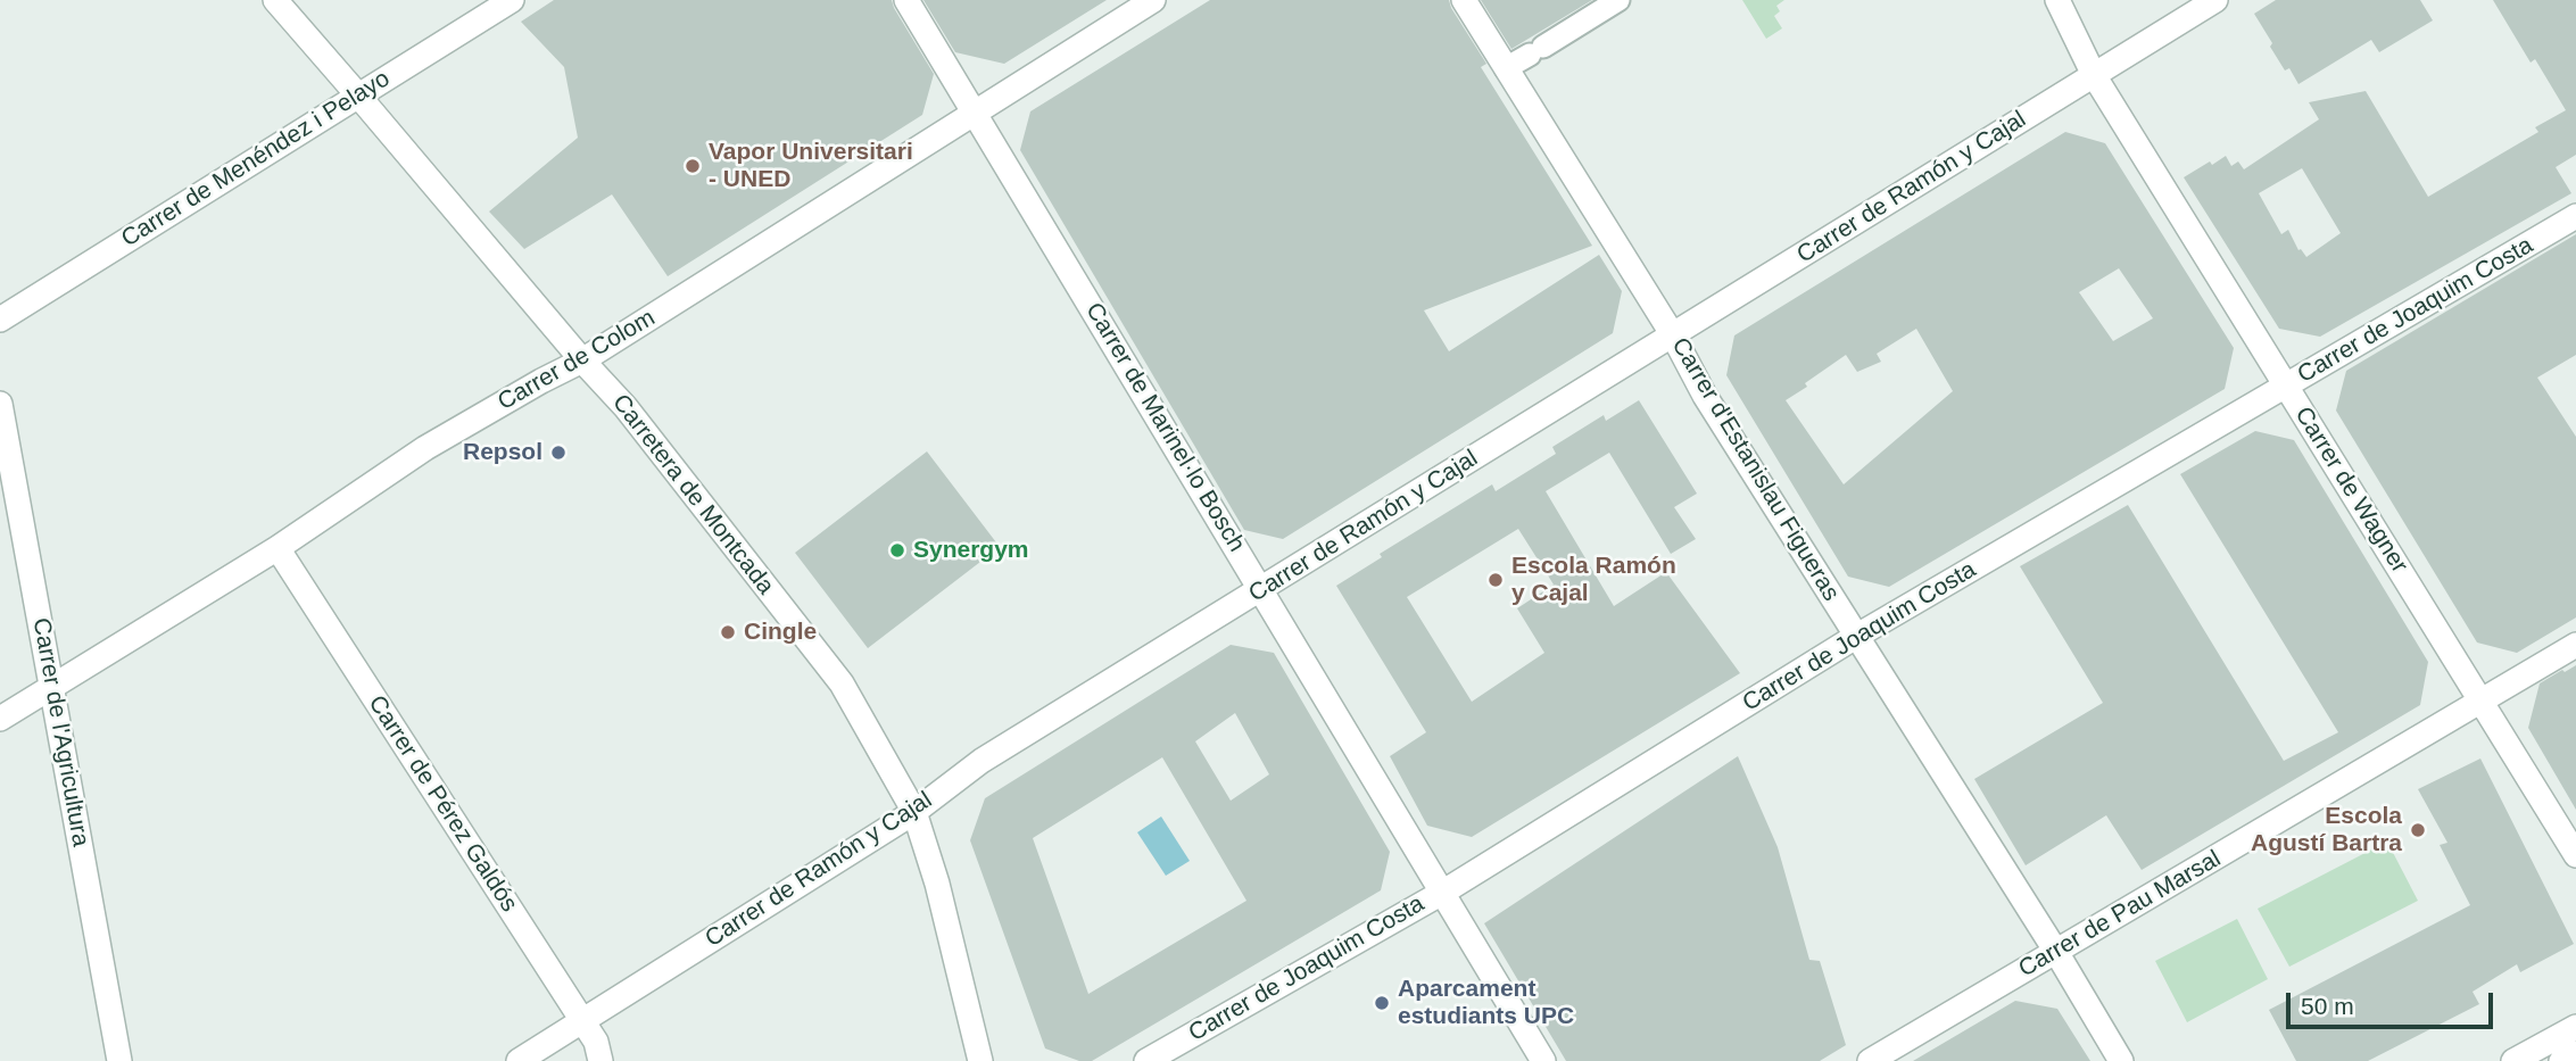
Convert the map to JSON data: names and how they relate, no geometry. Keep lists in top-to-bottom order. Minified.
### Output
{"streets":{"street":["Carrer de Menéndez i Pelayo","Carrer de Ramón y Cajal","Carrer de Joaquim Costa","Carrer de Colom","Carrer de Marinel·lo Bosch","Carrer d'Estanislau Figueras","Carrer de Wagner","Carretera de Montcada","Carrer de l'Agricultura","Carrer de Pérez Galdós","Carrer de Pau Marsal"]},"crossings":[["Carrer de Menéndez i Pelayo","Carretera de Montcada"],["Carrer de Ramón y Cajal","Carrer de Marinel·lo Bosch"],["Carrer de Ramón y Cajal","Carrer d'Estanislau Figueras"],["Carrer de Ramón y Cajal","Carrer de Wagner"],["Carrer de Ramón y Cajal","Carretera de Montcada"],["Carrer de Ramón y Cajal","Carrer de Pérez Galdós"],["Carrer de Joaquim Costa","Carrer de Marinel·lo Bosch"],["Carrer de Joaquim Costa","Carrer d'Estanislau Figueras"],["Carrer de Joaquim Costa","Carrer de Wagner"],["Carrer de Colom","Carrer de Marinel·lo Bosch"],["Carrer de Colom","Carretera de Montcada"],["Carrer de Colom","Carrer de l'Agricultura"],["Carrer de Colom","Carrer de Pérez Galdós"],["Carrer d'Estanislau Figueras","Carrer de Pau Marsal"],["Carrer de Wagner","Carrer de Pau Marsal"]],"places":["Vapor Universitari - UNED","Repsol","Synergym","Escola Ramón y Cajal","Cingle","Escola Agustí Bartra","Aparcament estudiants UPC"],"scale_bar":"50 m"}
